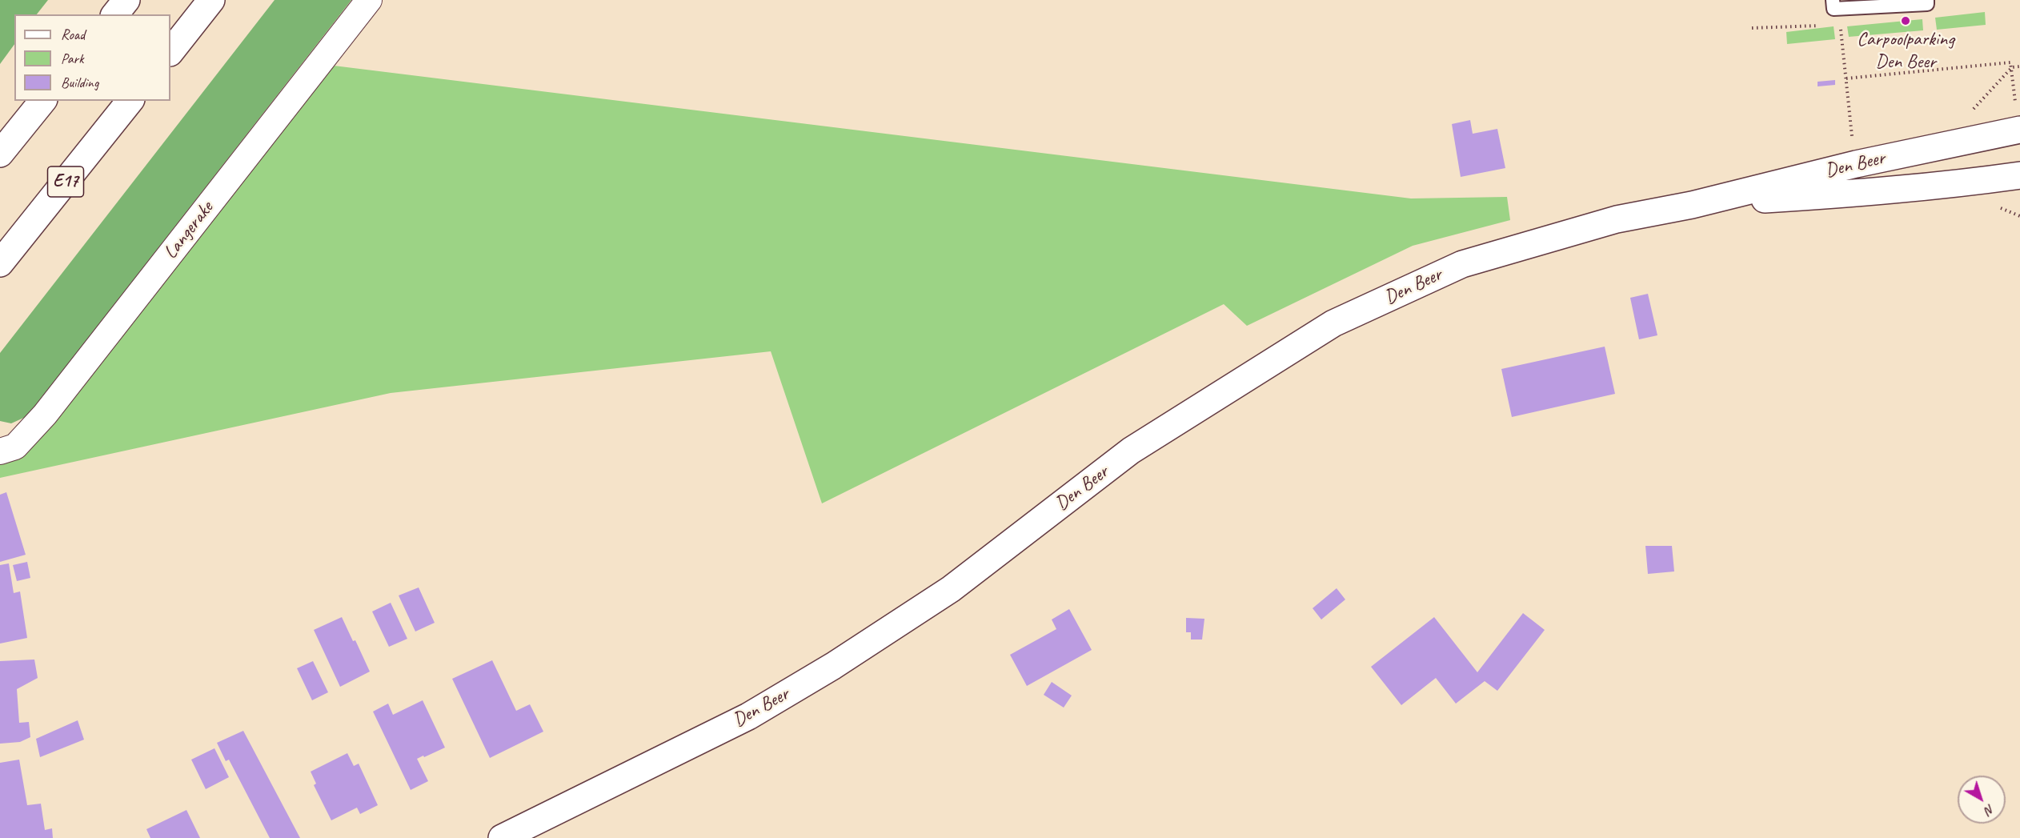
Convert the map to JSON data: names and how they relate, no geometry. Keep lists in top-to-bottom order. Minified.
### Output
{"streets":{"main road":["Den Beer","E17"],"street":["Langerake"]},"places":["Carpoolparking Den Beer"],"legend":["Road","Park","Building"],"north":"bottom right"}
